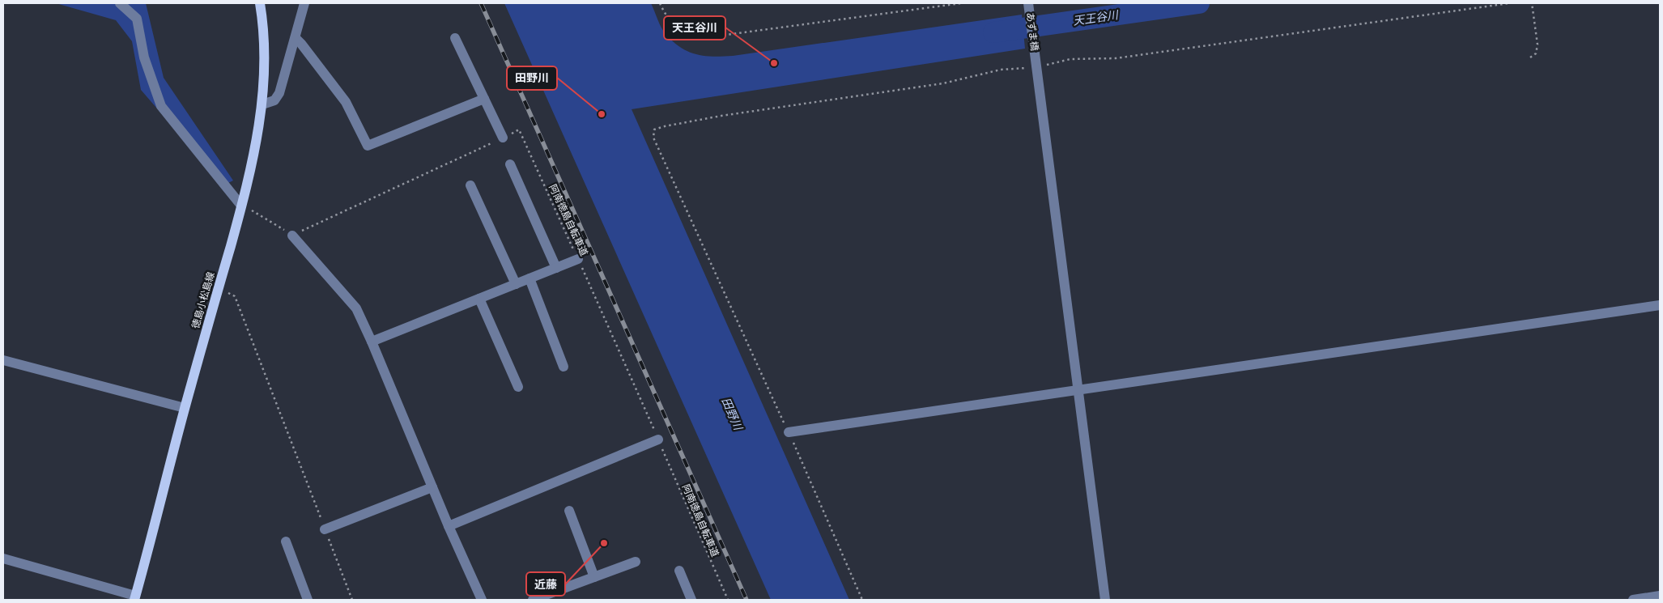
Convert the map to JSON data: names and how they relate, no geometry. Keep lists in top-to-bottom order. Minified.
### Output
{"streets":{"main road":["徳島小松島線"],"street":["あずま橋"],"path":["阿南徳島自転車道"]},"water":["天王谷川","田野川"],"places":["天王谷川","田野川","近藤"]}
